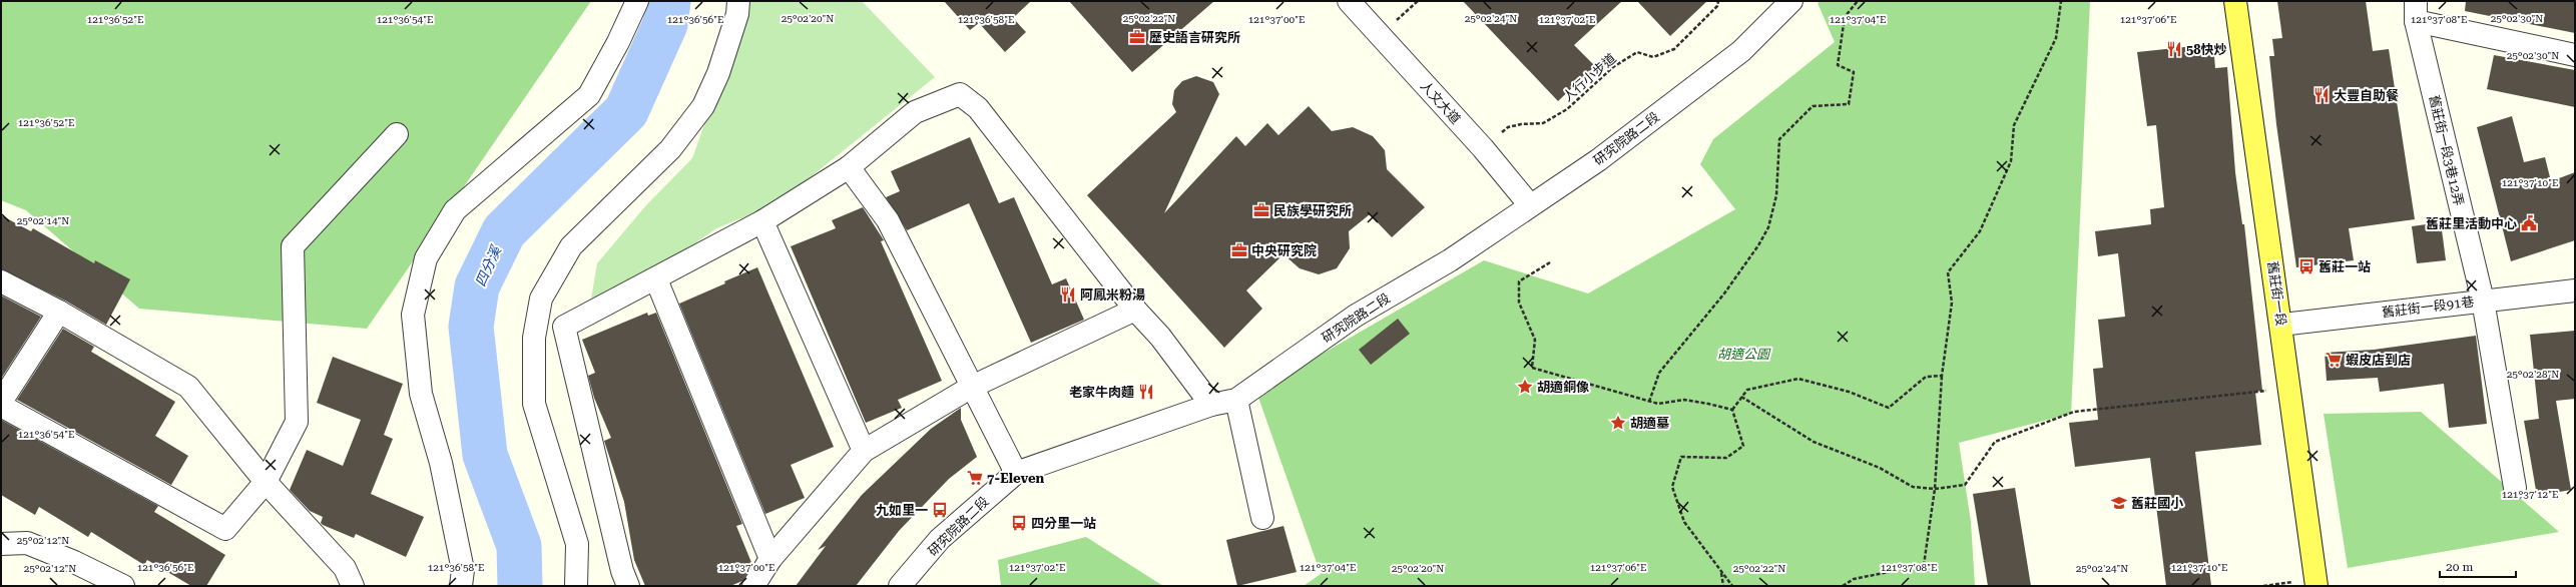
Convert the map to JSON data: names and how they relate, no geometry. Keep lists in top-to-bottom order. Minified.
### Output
{"streets":{"main road":["舊莊街一段"],"street":["人文大道","研究院路二段","舊莊街一段3巷12弄","舊莊街一段91巷"],"path":["人行小步道"]},"crossings":[["人行小步道","人文大道"],["人文大道","研究院路二段"],["舊莊街一段3巷12弄","舊莊街一段91巷"],["舊莊街一段","舊莊街一段91巷"]],"water":["四分溪"],"parks":["胡適公園"],"places":{"office":["歷史語言研究所","民族學研究所","中央研究院"],"restaurant":["58快炒","大豐自助餐","阿鳳米粉湯","老家牛肉麵"],"public building":["舊莊里活動中心"],"bus stop":["舊莊一站","九如里一","四分里一站"],"supermarket":["蝦皮店到店","7-Eleven"],"place":["胡適銅像","胡適墓"],"school or university":["舊莊國小"]},"scale_bar":"20 m","coordinates":["25°02'20\"N","25°02'22\"N","25°02'24\"N","25°02'30\"N","121°36'52\"E","121°36'56\"E","121°36'58\"E","121°37'00\"E","121°37'02\"E","121°37'04\"E","121°37'06\"E","121°37'08\"E","121°36'54\"E","121°37'10\"E","25°02'14\"N","25°02'28\"N","121°37'12\"E","25°02'12\"N"]}
